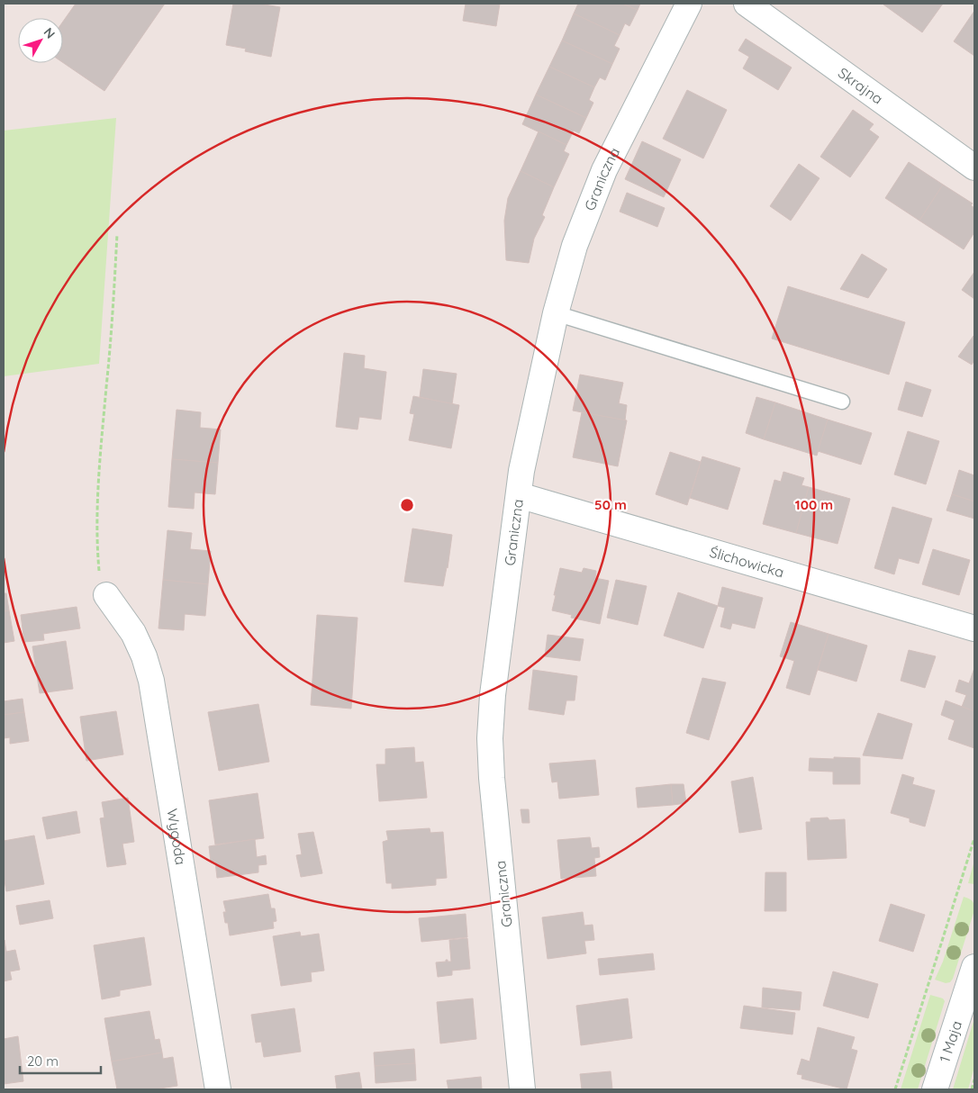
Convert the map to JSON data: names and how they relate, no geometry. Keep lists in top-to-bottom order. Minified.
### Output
{"streets":{"street":["Skrajna","Graniczna","Ślichowicka","Wygoda","1 Maja"]},"crossings":[["Graniczna","Ślichowicka"]],"scale_bar":"20 m","north":"top right","rings":["50 m","100 m"]}
